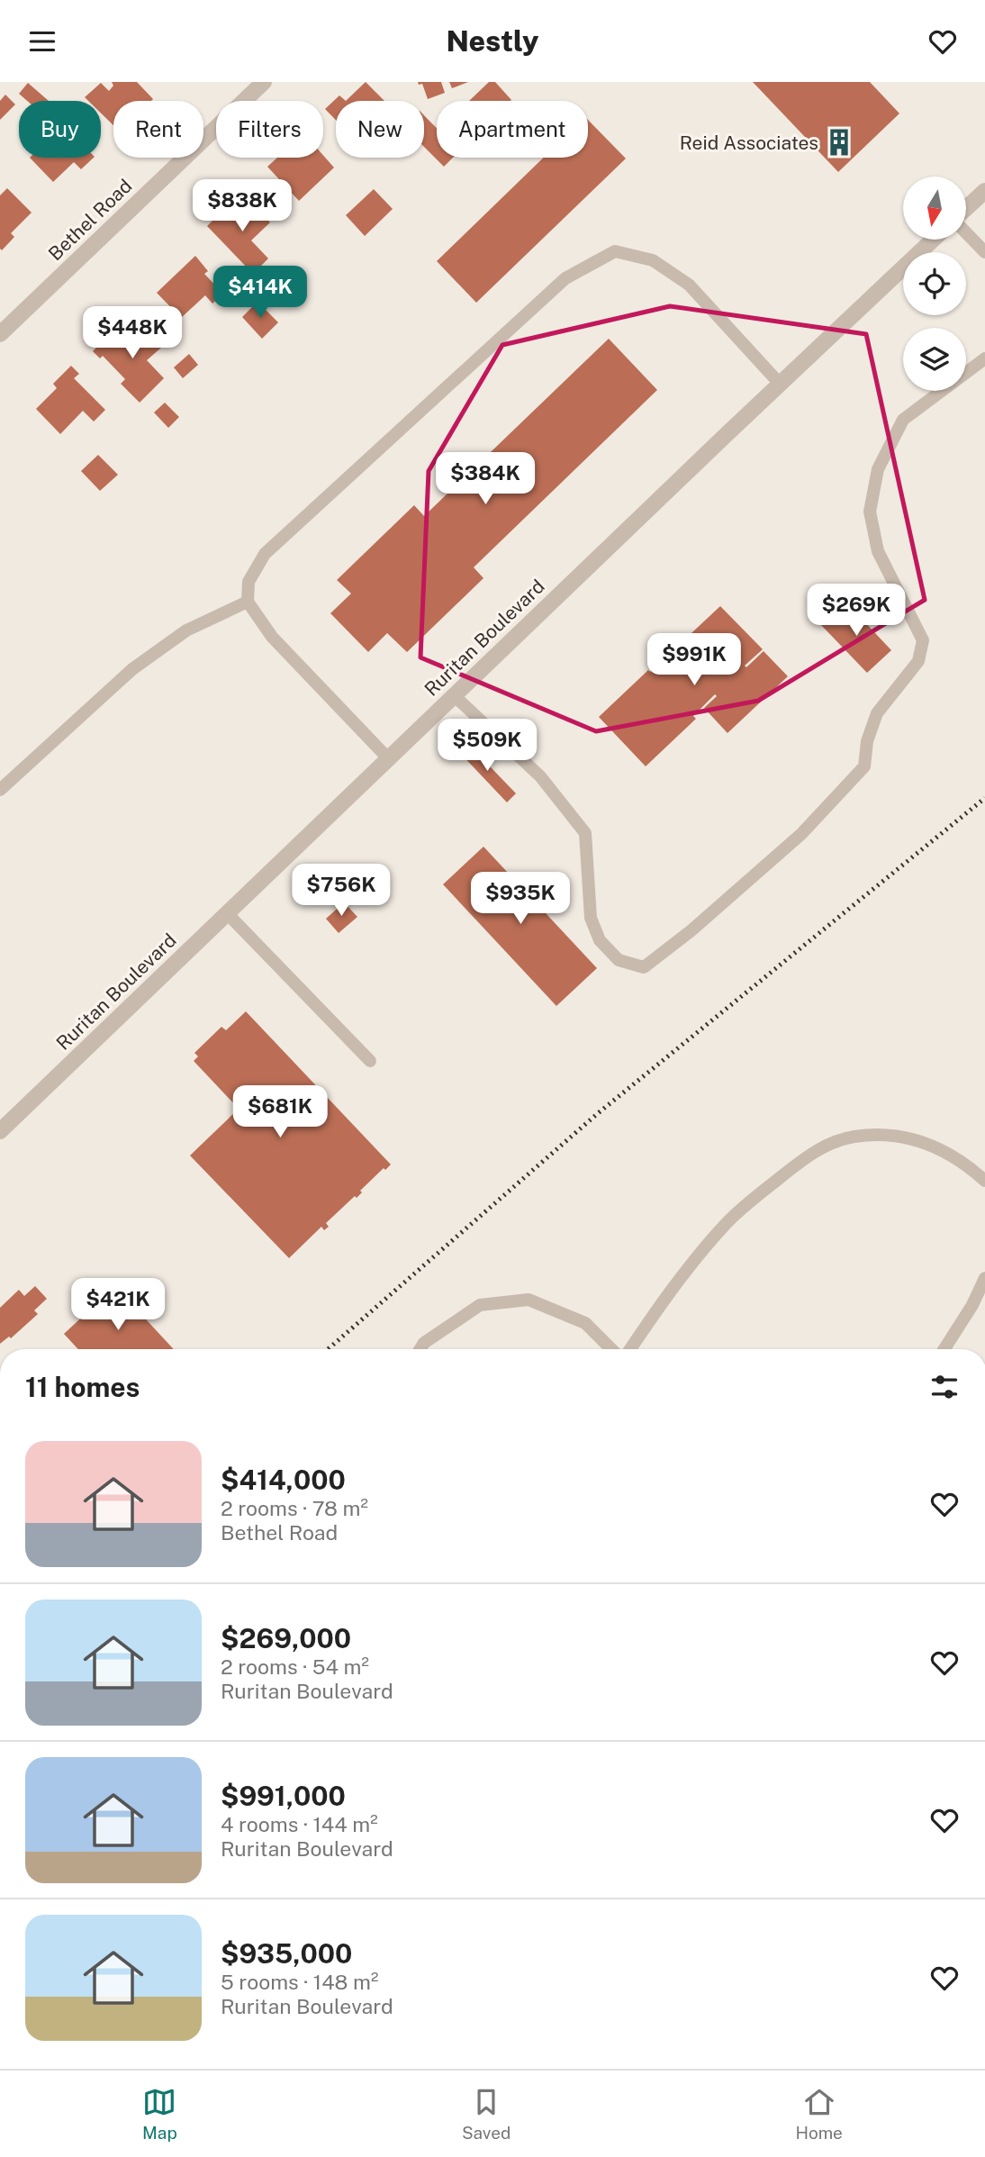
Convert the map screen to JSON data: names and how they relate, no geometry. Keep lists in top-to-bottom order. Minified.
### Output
{"streets":{"street":["Bethel Road","Ruritan Boulevard"]},"places":{"building":["Reid Associates"]},"north":"bottom","page":{"header":"Nestly","chip":["Buy","Rent","Filters","New","Apartment"],"price":["$838K","$414K","$448K","$384K","$269K","$991K","$509K","$756K","$935K","$681K","$421K"],"heading":"11 homes","list":[{"name":"$414,000","note":"2 rooms · 78 m² · Bethel Road"},{"name":"$269,000","note":"2 rooms · 54 m² · Ruritan Boulevard"},{"name":"$991,000","note":"4 rooms · 144 m² · Ruritan Boulevard"},{"name":"$935,000","note":"5 rooms · 148 m² · Ruritan Boulevard"}],"tabs":["Map","Saved","Home"]}}
